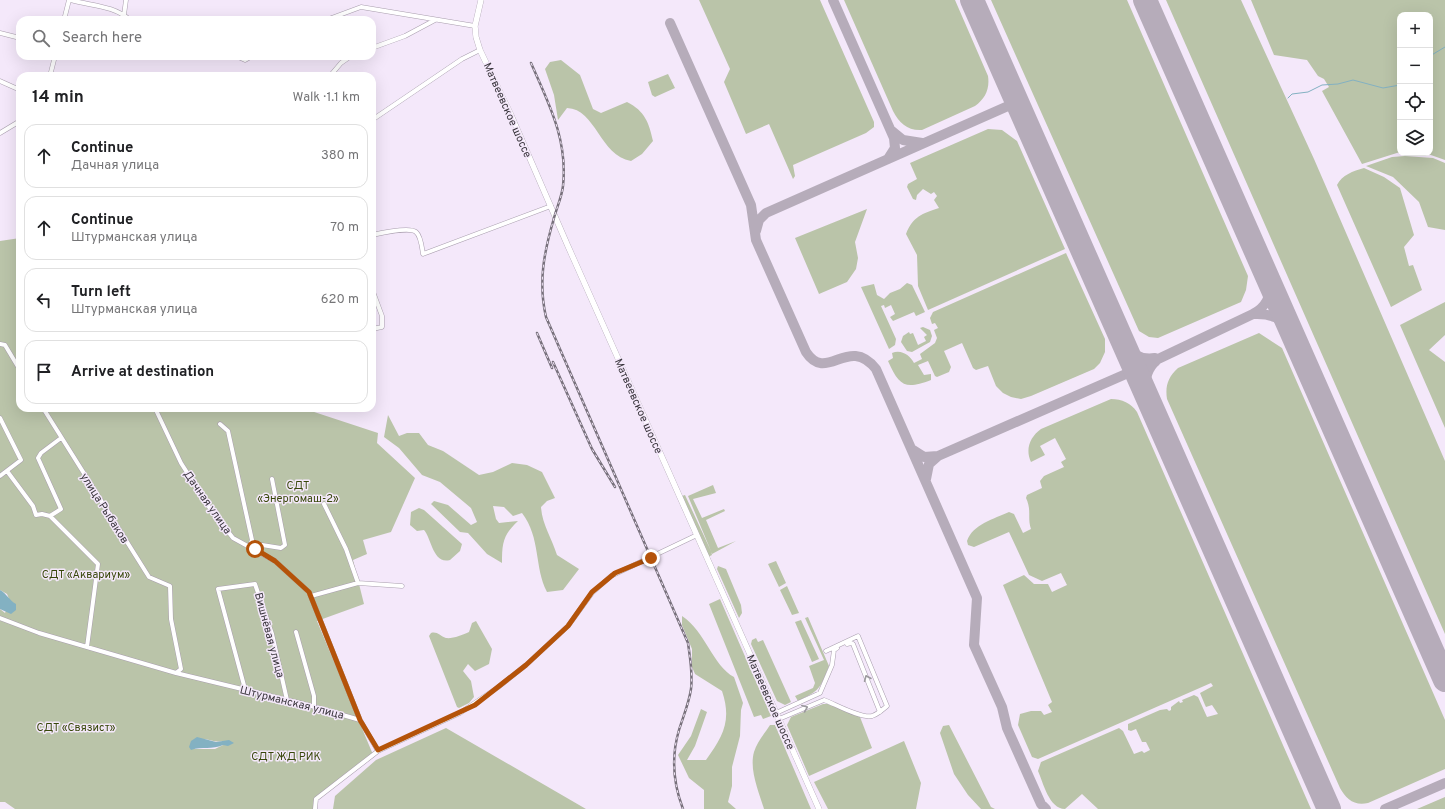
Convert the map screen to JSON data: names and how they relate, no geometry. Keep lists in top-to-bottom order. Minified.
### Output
{"streets":{"main road":["Матвеевское шоссе"],"street":["Дачная улица","улица Рыбаков","Вишнёвая улица","Штурманская улица"]},"crossings":[["Дачная улица","Штурманская улица"],["улица Рыбаков","Штурманская улица"],["Вишнёвая улица","Штурманская улица"]],"parks":["СДТ «Энергомаш-2»","СДТ «Аквариум»","СДТ «Связист»","СДТ ЖД РИК"],"page":{"map_buttons":["+","−"],"search":"Search here","heading":["14 min","Walk · 1.1 km"],"list":[["Continue","Дачная улица","380 m"],["Continue","Штурманская улица","70 m"],["Turn left","Штурманская улица","620 m"],"Arrive at destination"]}}
